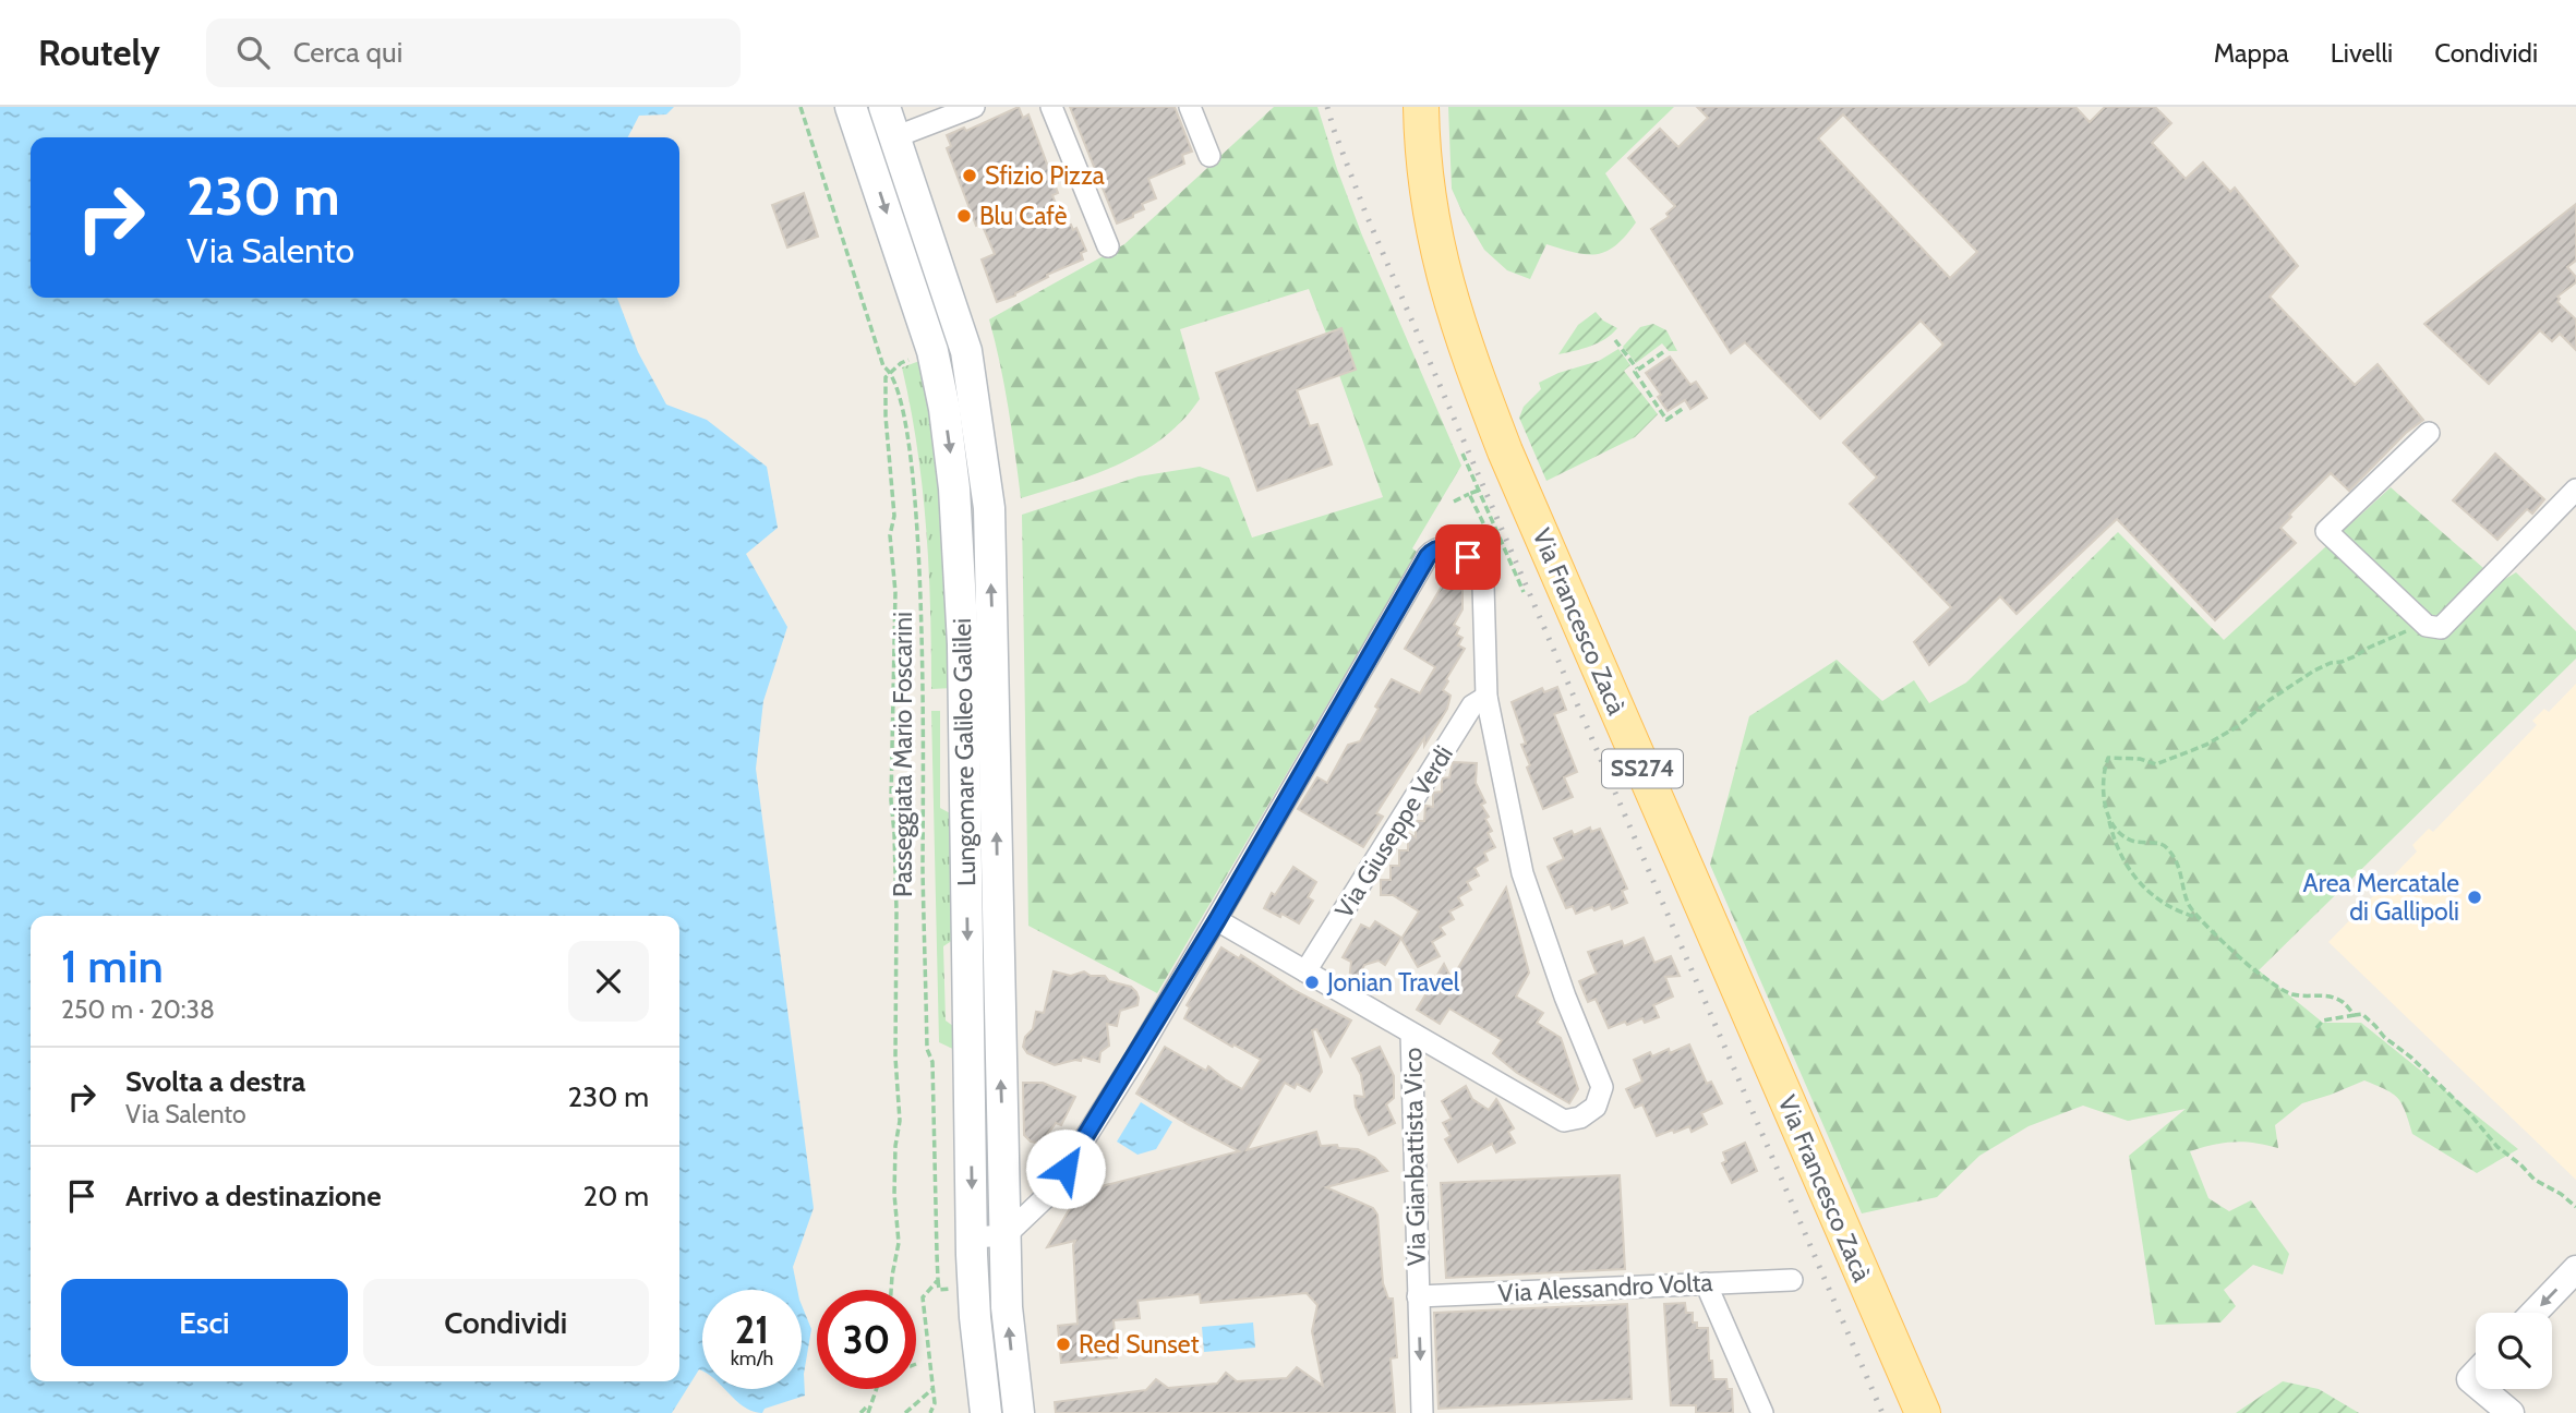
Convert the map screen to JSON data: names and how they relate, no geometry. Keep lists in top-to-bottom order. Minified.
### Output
{"streets":{"main road":["Via Francesco Zacà","Lungomare Galileo Galilei","SS274"],"street":["Via Giuseppe Verdi","Via Gianbattista Vico","Via Alessandro Volta"],"path":["Passeggiata Mario Foscarini"]},"crossings":[["Via Giuseppe Verdi","Via Gianbattista Vico"],["Via Gianbattista Vico","Via Alessandro Volta"]],"places":["Sfizio Pizza","Blu Cafè","Area Mercatale di Gallipoli","Jonian Travel","Red Sunset"],"page":{"header":"Routely","search":"Cerca qui","nav":["Mappa","Livelli","Condividi"],"turn":["230 m","Via Salento"],"heading":["1 min","250 m · 20:38"],"list":[{"name":"Svolta a destra","note":"Via Salento","value":"230 m"},{"name":"Arrivo a destinazione","value":"20 m"}],"buttons":["Esci","Condividi"],"speed":"21 km/h","limit":"30"}}
